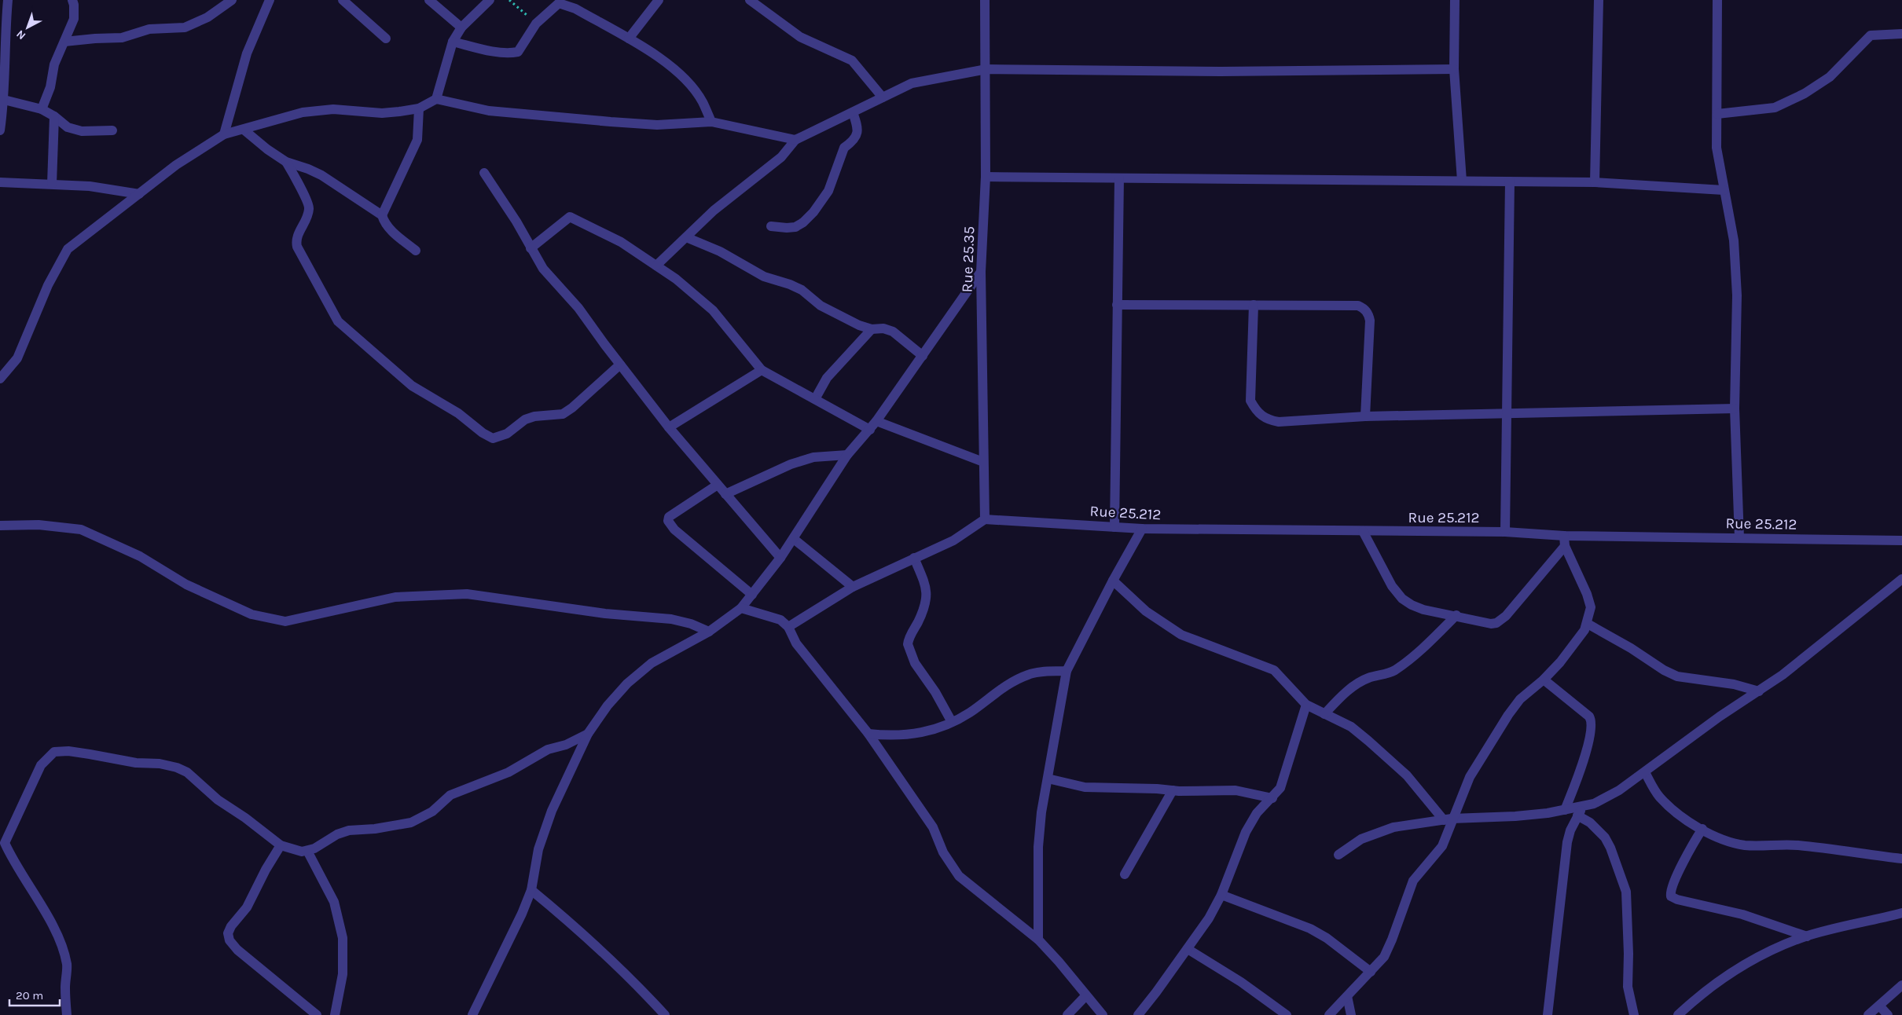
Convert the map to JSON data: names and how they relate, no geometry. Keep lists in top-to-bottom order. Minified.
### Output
{"streets":{"street":["Rue 25.35","Rue 25.212"]},"crossings":[["Rue 25.35","Rue 25.212"]],"scale_bar":"20 m","north":"bottom left"}
